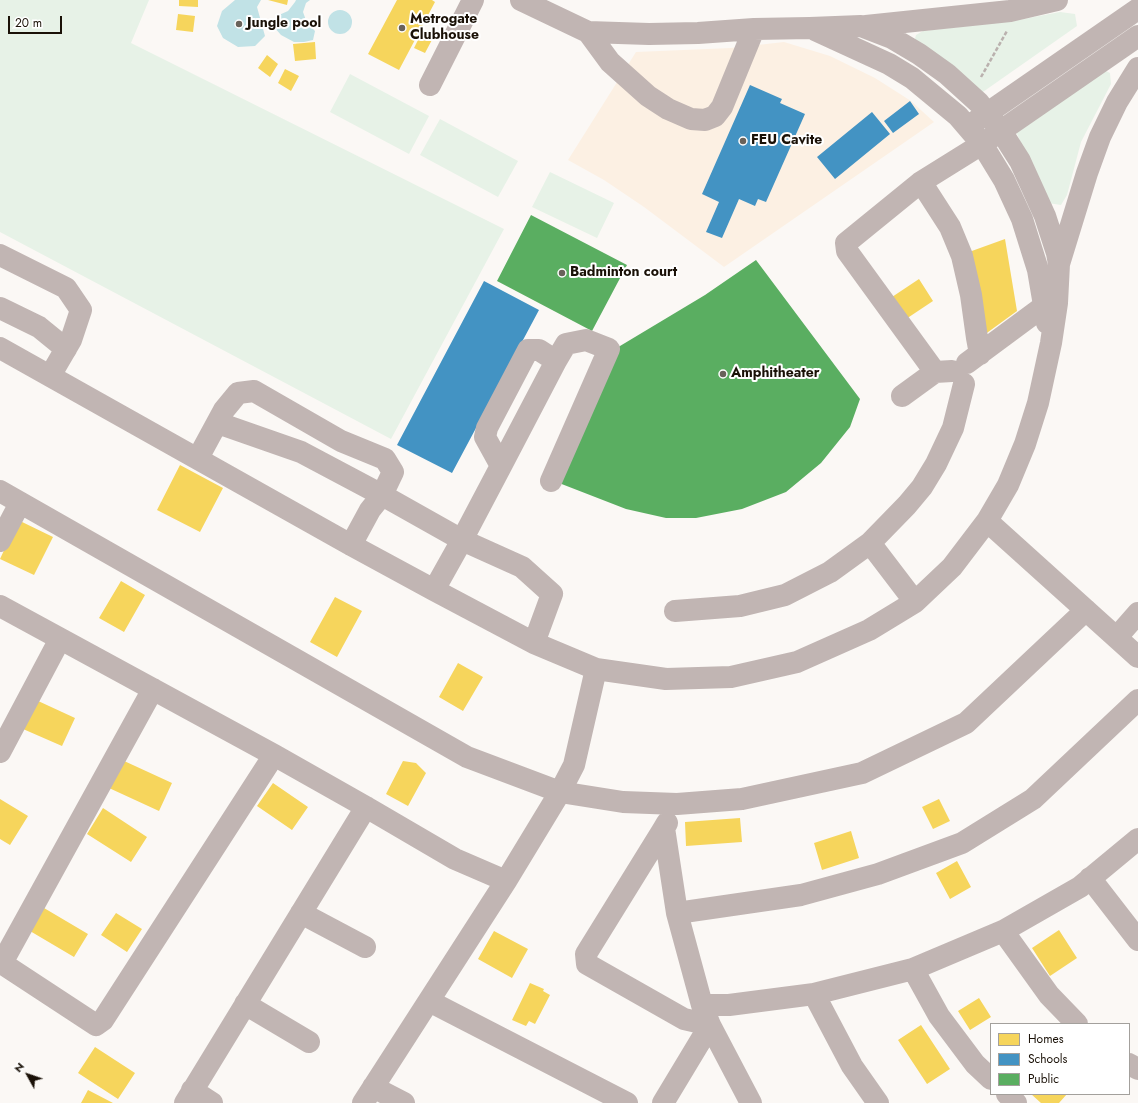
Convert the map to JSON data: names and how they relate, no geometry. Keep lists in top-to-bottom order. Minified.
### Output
{"places":["Jungle pool","Metrogate Clubhouse","FEU Cavite","Badminton court","Amphitheater"],"legend":["Homes","Schools","Public"],"scale_bar":"20 m","north":"top left"}
